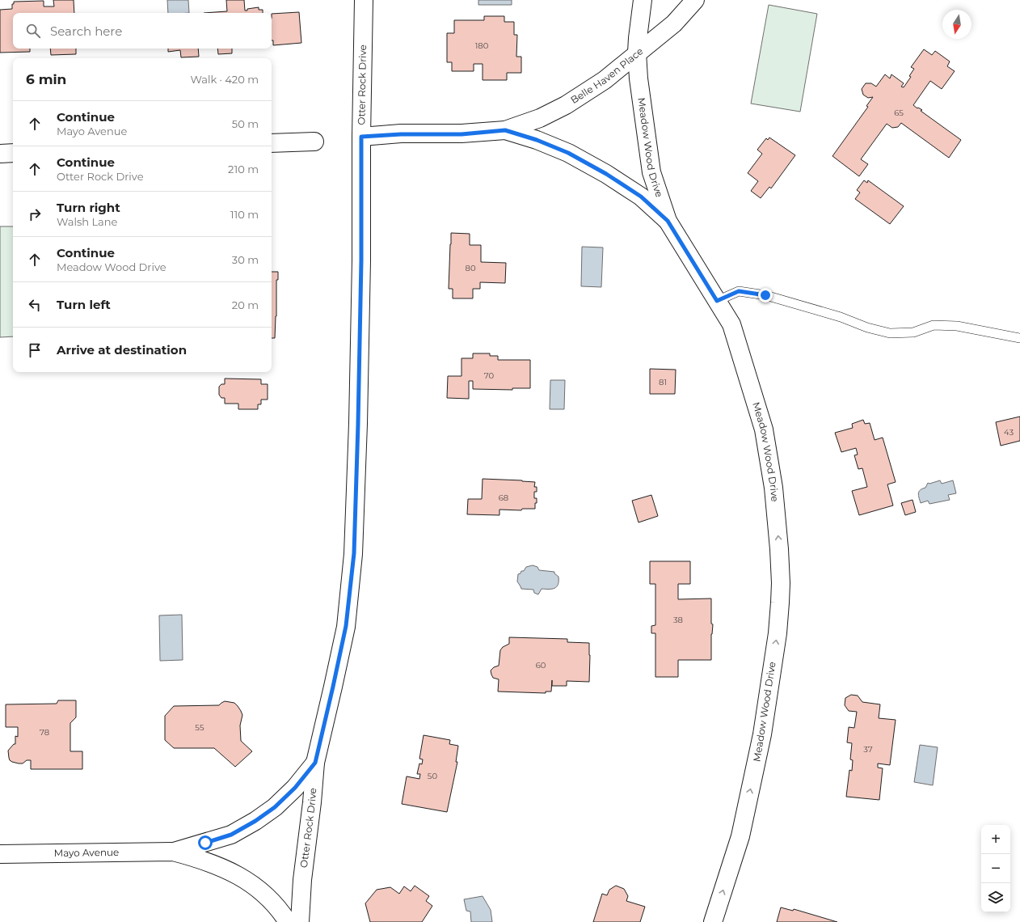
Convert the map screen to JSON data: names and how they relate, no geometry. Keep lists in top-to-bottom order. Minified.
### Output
{"streets":{"street":["Belle Haven Place","Otter Rock Drive","Meadow Wood Drive","Mayo Avenue"]},"crossings":[["Belle Haven Place","Meadow Wood Drive"],["Otter Rock Drive","Mayo Avenue"]],"one_way":["Meadow Wood Drive"],"house_numbers":["180","65","80","70","81","43","68","38","60","55","78","37","50"],"north":"bottom","page":{"search":"Search here","heading":["6 min","Walk · 420 m"],"list":[["Continue","Mayo Avenue","50 m"],["Continue","Otter Rock Drive","210 m"],["Turn right","Walsh Lane","110 m"],["Continue","Meadow Wood Drive","30 m"],["Turn left","20 m"],"Arrive at destination"],"map_buttons":["+","−"]}}
